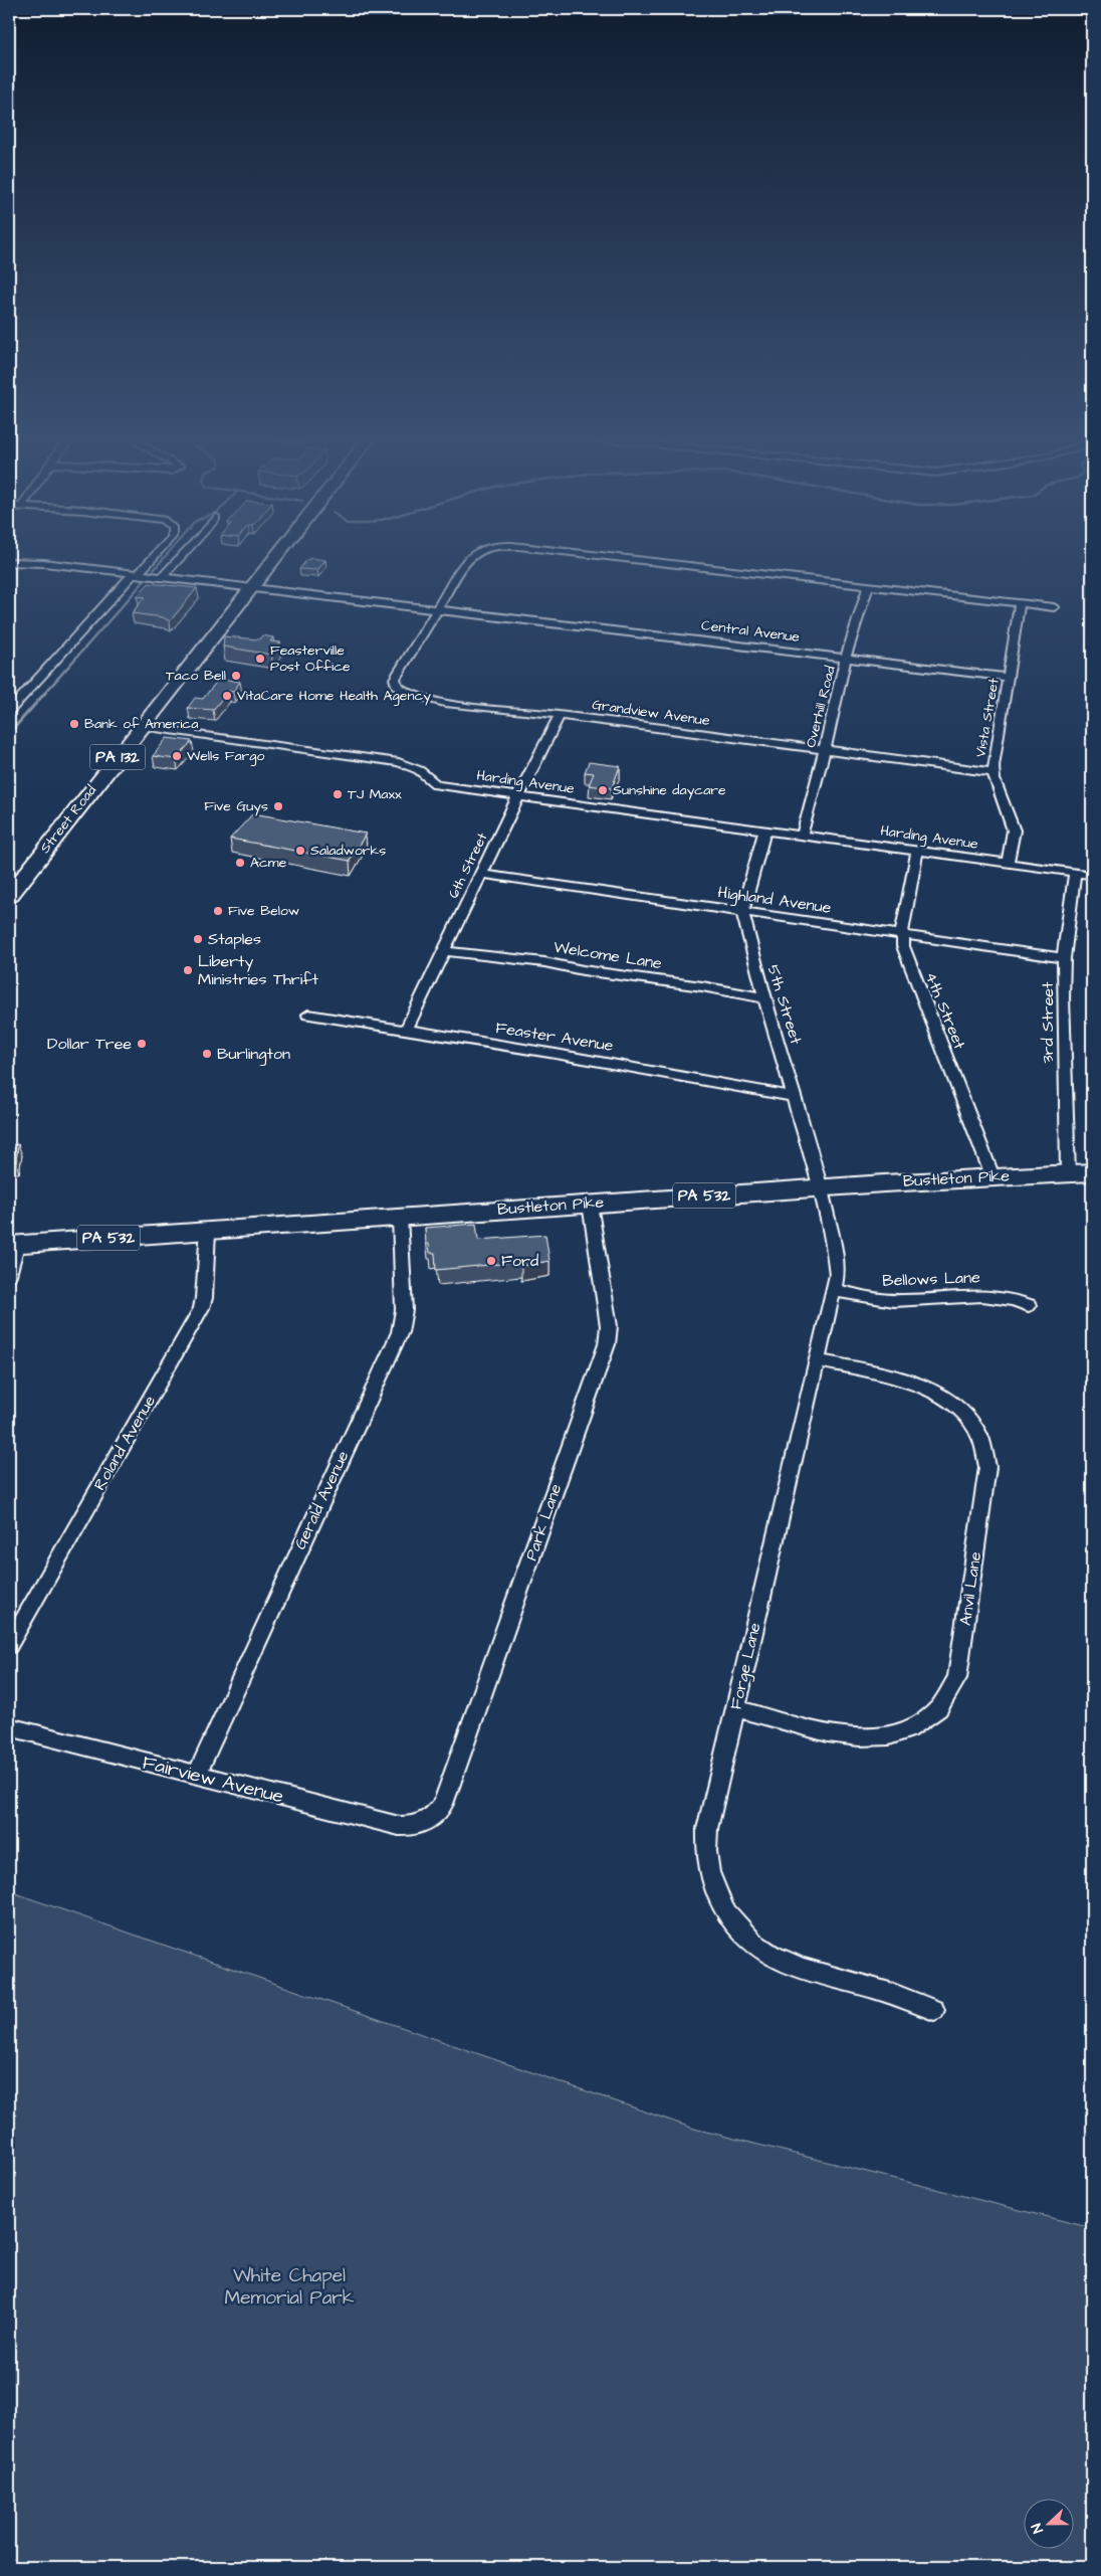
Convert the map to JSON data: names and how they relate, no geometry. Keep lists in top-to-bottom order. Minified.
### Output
{"streets":{"main road":["PA 132","Street Road","Bustleton Pike","PA 532"],"street":["Central Avenue","Overhill Road","Grandview Avenue","Vista Street","Harding Avenue","6th Street","Highland Avenue","Welcome Lane","5th Street","4th Street","3rd Street","Feaster Avenue","Bellows Lane","Roland Avenue","Gerald Avenue","Park Lane","Anvil Lane","Forge Lane","Fairview Avenue"]},"crossings":[["Central Avenue","Overhill Road"],["Central Avenue","Grandview Avenue"],["Central Avenue","Vista Street"],["Central Avenue","Street Road"],["Overhill Road","Grandview Avenue"],["Overhill Road","Harding Avenue"],["Grandview Avenue","Vista Street"],["Grandview Avenue","6th Street"],["Vista Street","Harding Avenue"],["Harding Avenue","Street Road"],["Harding Avenue","6th Street"],["Harding Avenue","4th Street"],["Harding Avenue","3rd Street"],["6th Street","Highland Avenue"],["6th Street","Welcome Lane"],["6th Street","Feaster Avenue"],["Highland Avenue","5th Street"],["Highland Avenue","4th Street"],["Highland Avenue","3rd Street"],["Welcome Lane","5th Street"],["5th Street","Feaster Avenue"],["5th Street","Bustleton Pike"],["5th Street","Forge Lane"],["4th Street","Bustleton Pike"],["3rd Street","Bustleton Pike"],["Bustleton Pike","Roland Avenue"],["Bustleton Pike","Gerald Avenue"],["Bustleton Pike","Park Lane"],["Bustleton Pike","Forge Lane"],["Bellows Lane","Forge Lane"],["Gerald Avenue","Fairview Avenue"],["Park Lane","Fairview Avenue"],["Anvil Lane","Forge Lane"]],"parks":["White Chapel Memorial Park"],"places":["Feasterville Post Office","Taco Bell","VitaCare Home Health Agency","Bank of America","Wells Fargo","Sunshine daycare","TJ Maxx","Five Guys","Saladworks","Acme","Five Below","Staples","Liberty Ministries Thrift","Dollar Tree","Burlington","Ford"],"north":"left"}
